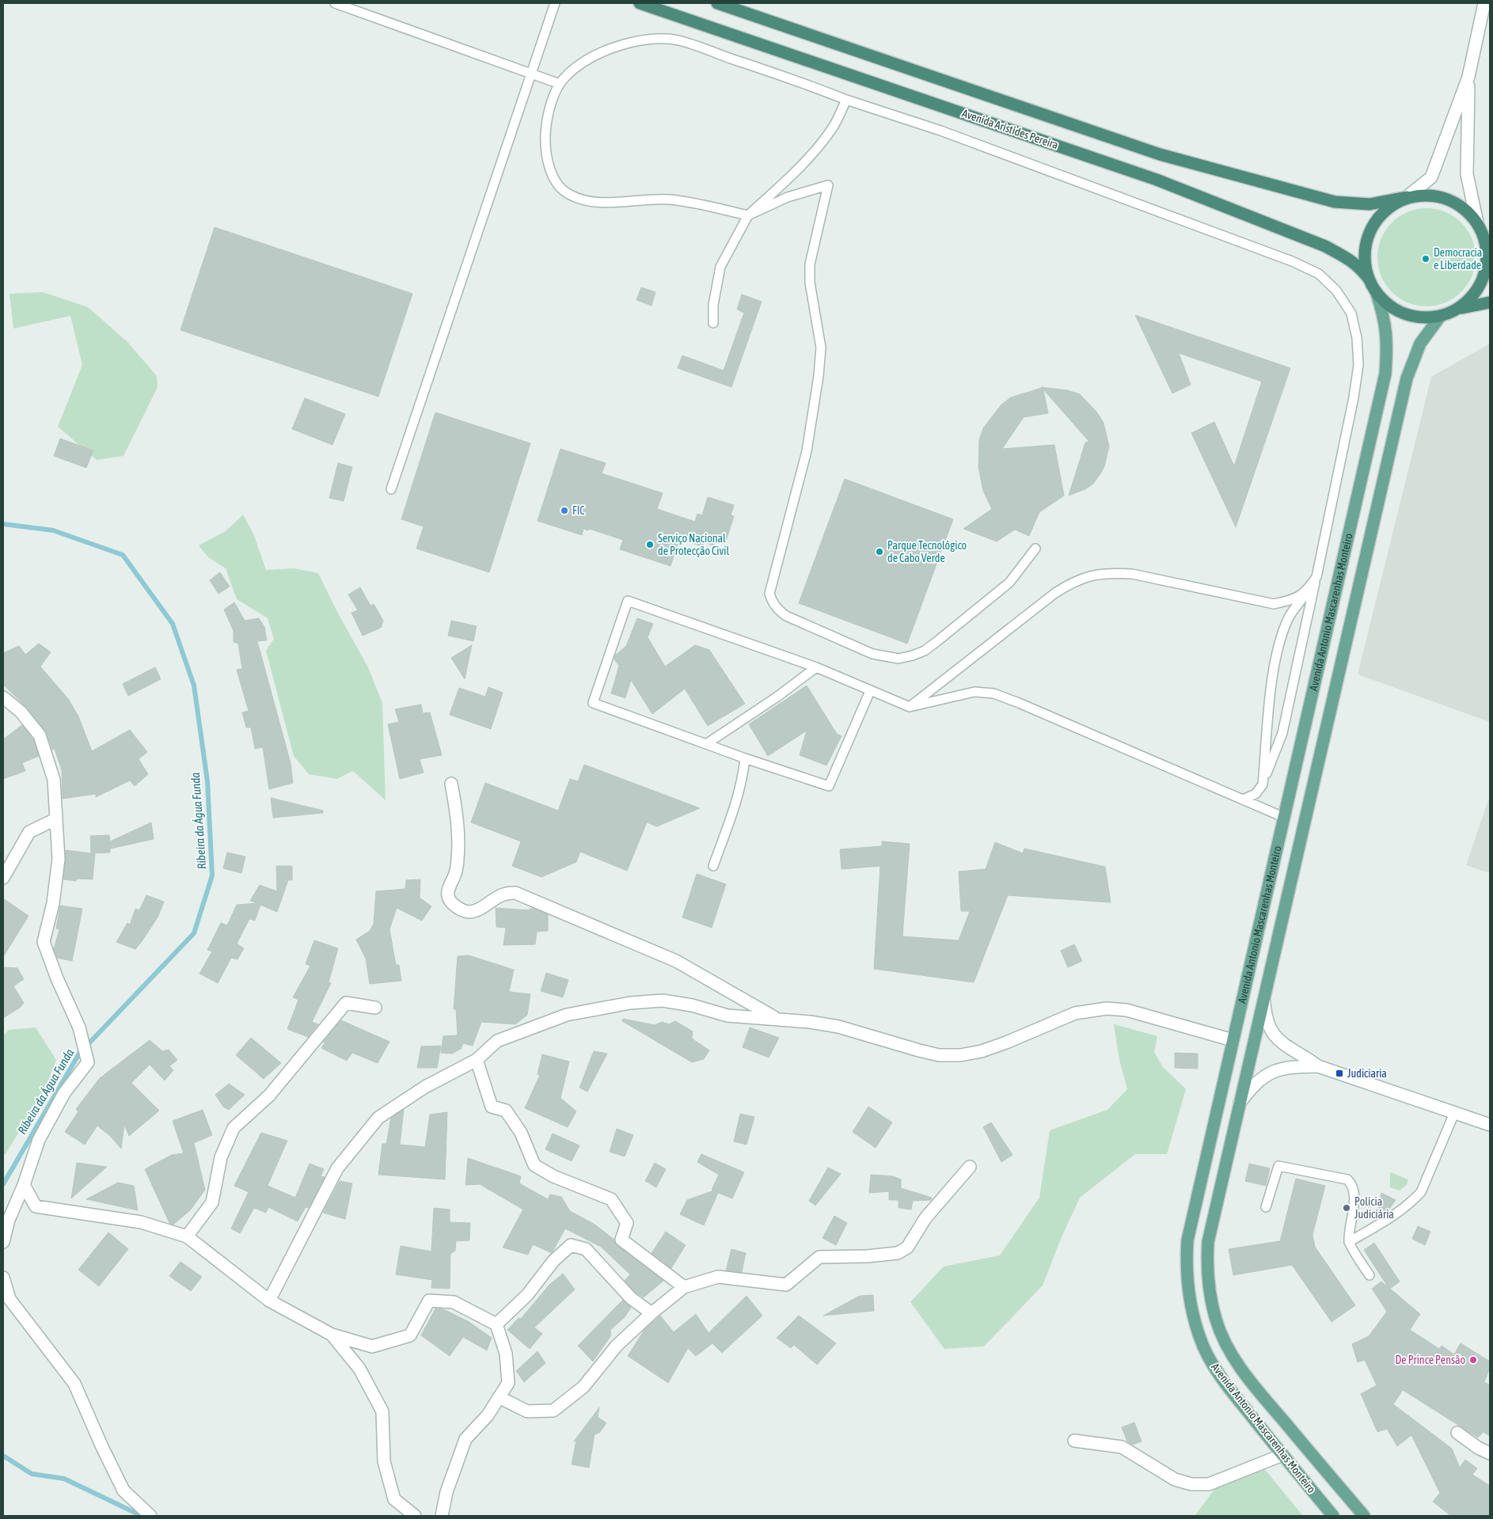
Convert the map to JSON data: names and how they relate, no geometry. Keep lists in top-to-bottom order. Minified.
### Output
{"streets":{"highway":["Avenida Aristides Pereira"],"main road":["Avenida Antonio Mascarenhas Monteiro"]},"crossings":[["Avenida Aristides Pereira","Avenida Antonio Mascarenhas Monteiro"]],"water":["Ribeira da Água Funda"],"places":{"other":["Democracia e Liberdade","FIC","Serviço Nacional de Protecção Civil","Parque Tecnológico de Cabo Verde","Polícia Judiciária","De Prince Pensão"],"transit":["Judiciaria"]}}
